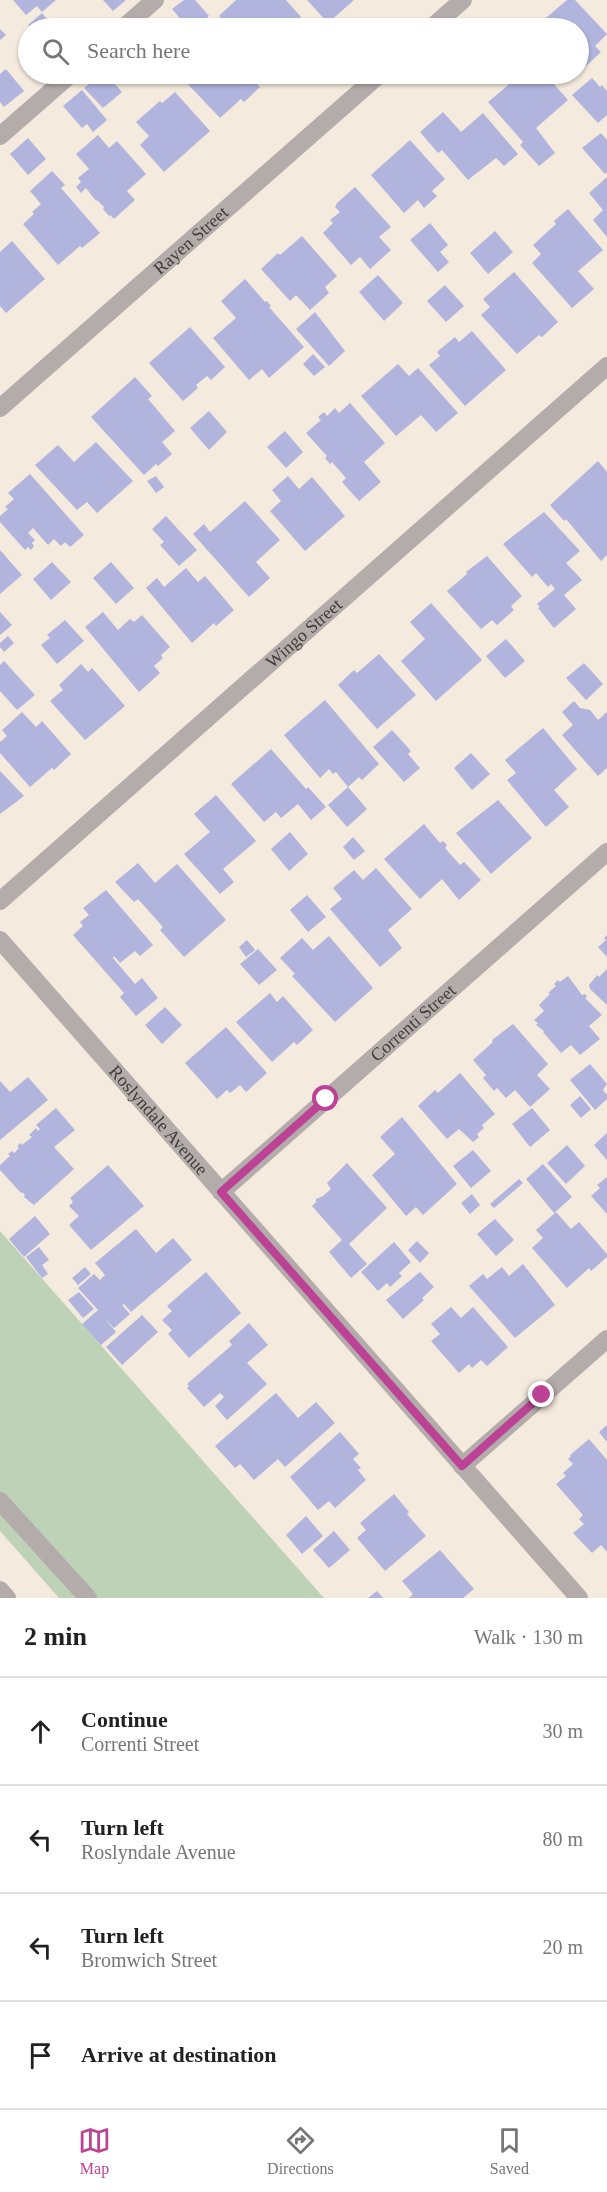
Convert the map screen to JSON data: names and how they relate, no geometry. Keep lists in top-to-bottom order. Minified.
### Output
{"streets":{"street":["Rayen Street","Wingo Street","Correnti Street","Roslyndale Avenue"]},"crossings":[["Correnti Street","Roslyndale Avenue"]],"page":{"search":"Search here","heading":["2 min","Walk · 130 m"],"list":[["Continue","Correnti Street","30 m"],["Turn left","Roslyndale Avenue","80 m"],["Turn left","Bromwich Street","20 m"],"Arrive at destination"],"nav":["Map","Directions","Saved"]}}
